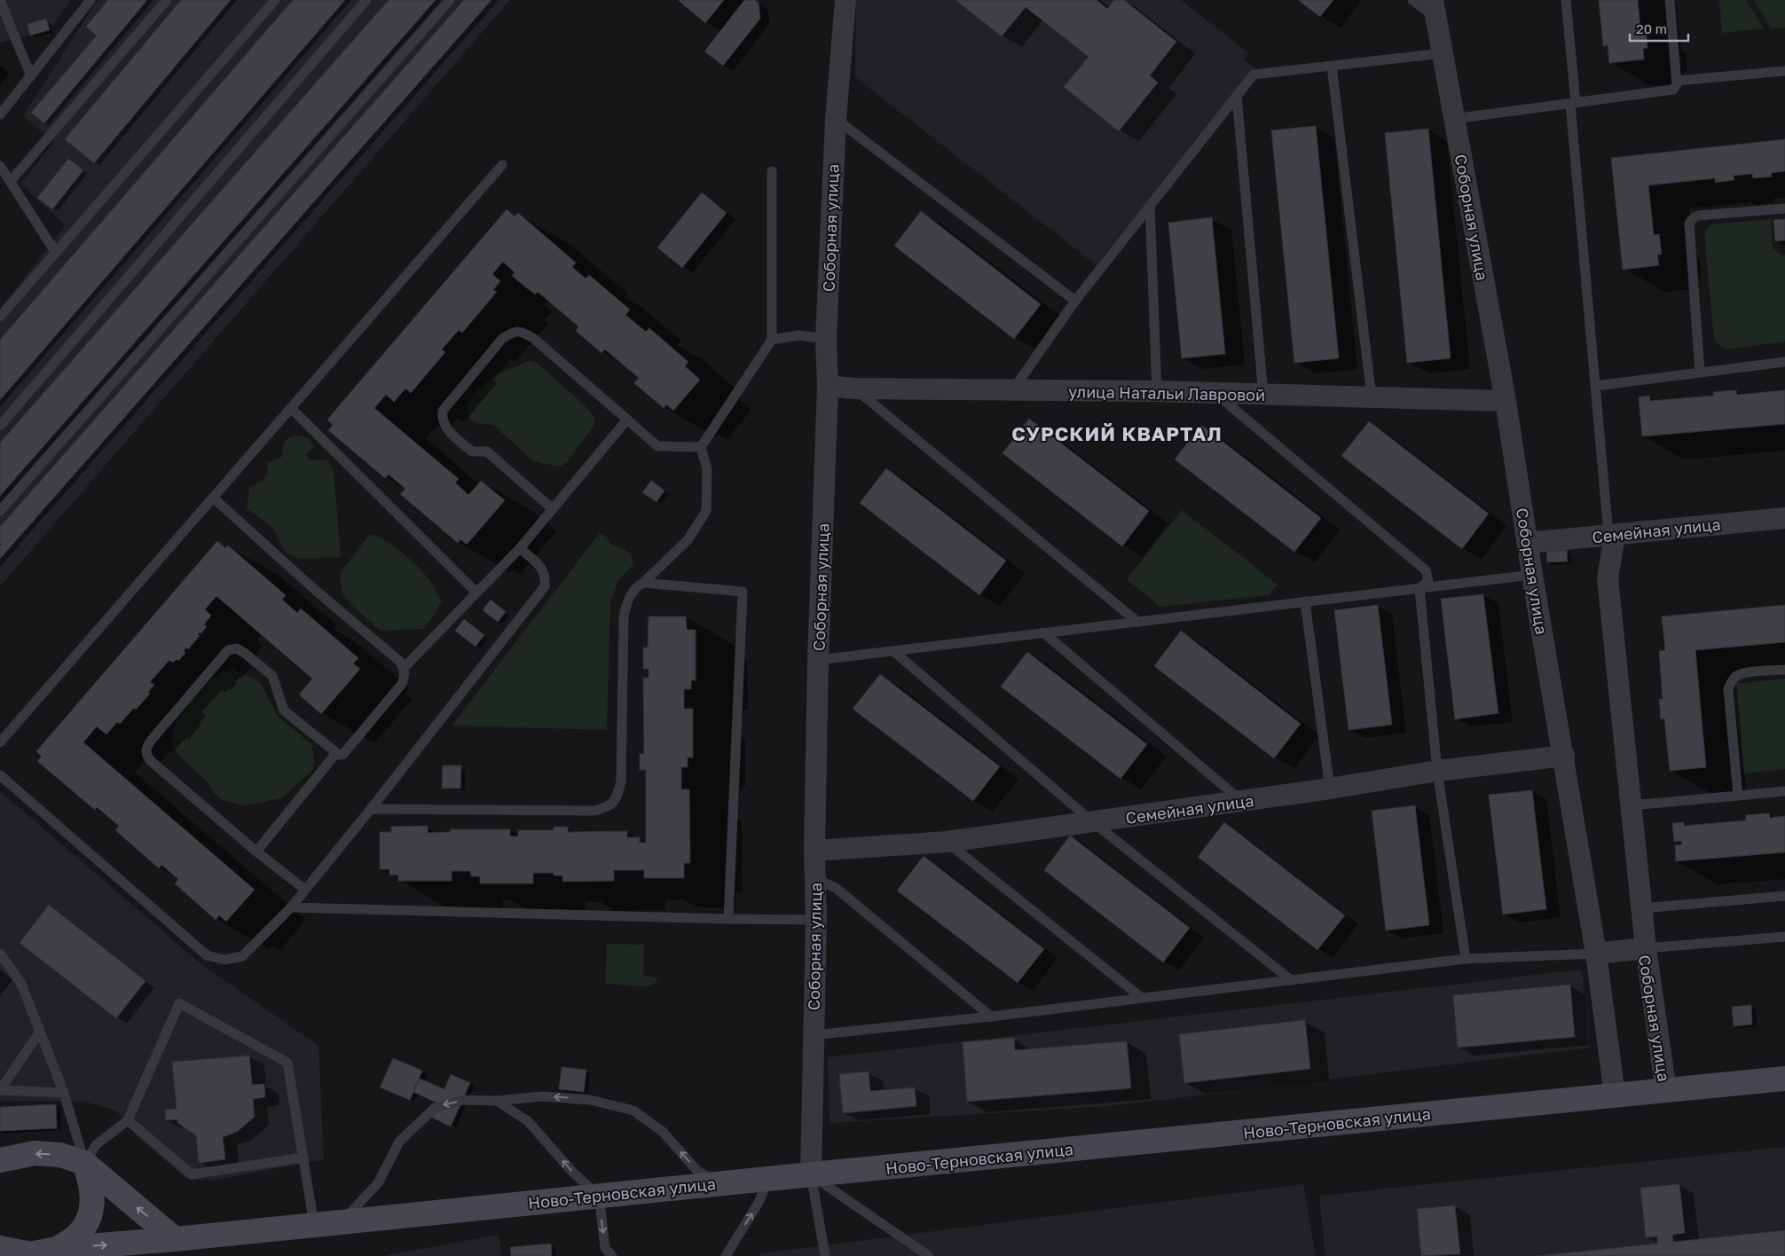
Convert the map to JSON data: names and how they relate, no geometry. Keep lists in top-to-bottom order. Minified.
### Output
{"streets":{"main road":["Ново-Терновская улица"],"street":["Соборная улица","улица Натальи Лавровой","Семейная улица"]},"crossings":[["Соборная улица","улица Натальи Лавровой"],["Соборная улица","Семейная улица"],["Соборная улица","Ново-Терновская улица"]],"districts":["СУРСКИЙ КВАРТАЛ"],"scale_bar":"20 m"}
